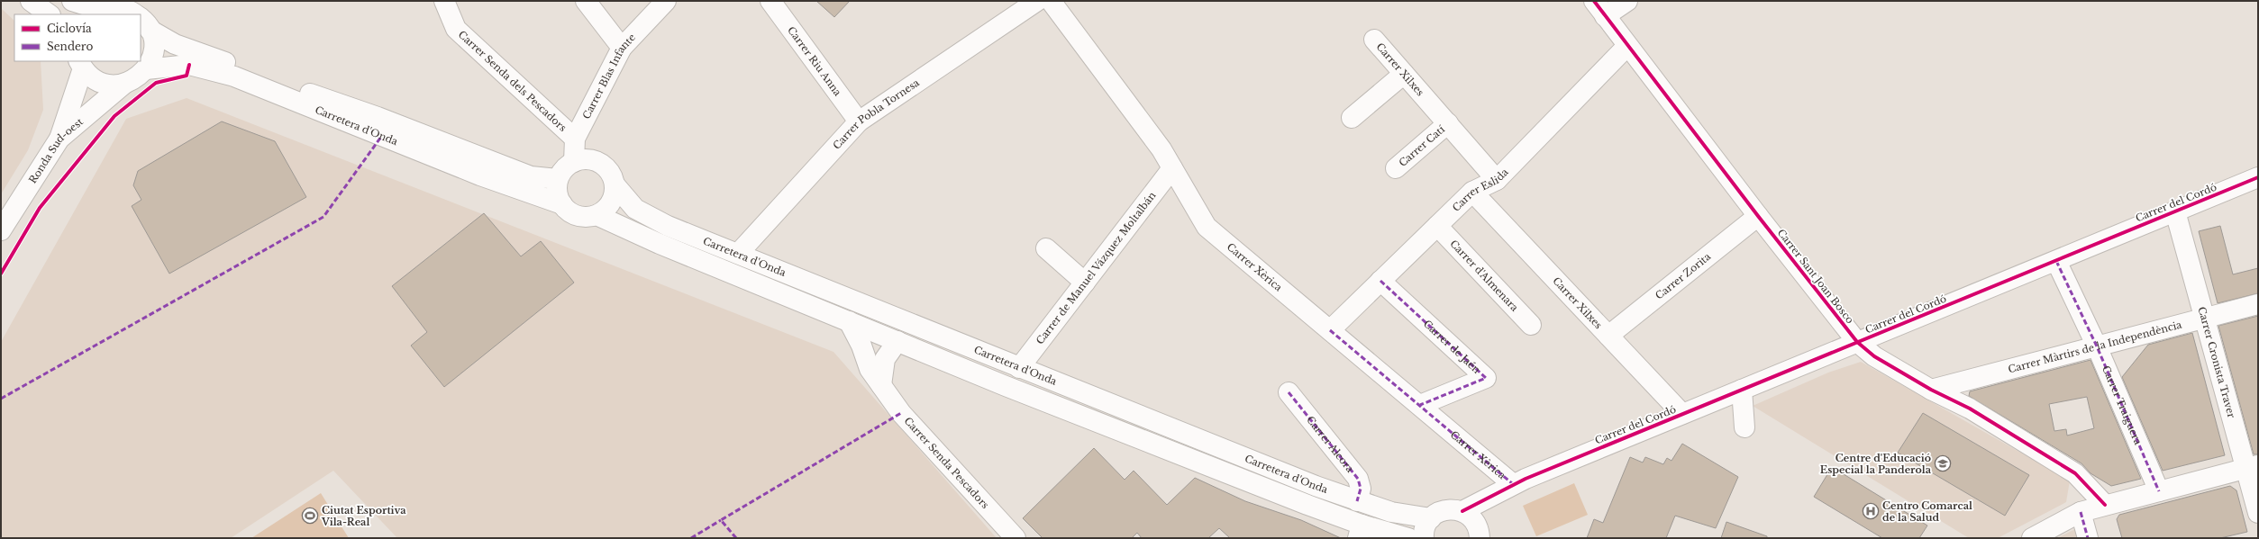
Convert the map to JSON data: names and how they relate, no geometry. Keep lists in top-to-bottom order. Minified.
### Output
{"streets":{"street":["Carrer Riu Anna","Carrer Xilxes","Carrer Blas Infante","Carrer Senda dels Pescadors","Carrer Pobla Tornesa","Carretera d'Onda","Carrer Catí","Ronda Sud-oest","Carrer Eslida","Carrer del Cordó","Carrer Xèrica","Carrer de Manuel Vázquez Moltalbán","Carrer d'Almenara","Carrer Zorita","Carrer Sant Joan Bosco","Carrer de Jaén","Carrer Màrtirs de la Independència","Carrer Cronista Traver","Carrer Traiguera","Carrer Alcora","Carrer Senda Pescadors"]},"crossings":[["Carrer Riu Anna","Carrer Pobla Tornesa"],["Carrer Xilxes","Carrer Catí"],["Carrer Xilxes","Carrer Eslida"],["Carrer Xilxes","Carrer del Cordó"],["Carrer Xilxes","Carrer Zorita"],["Carrer Blas Infante","Carrer Senda dels Pescadors"],["Carrer Blas Infante","Carretera d'Onda"],["Carrer Pobla Tornesa","Carretera d'Onda"],["Carretera d'Onda","Ronda Sud-oest"],["Carretera d'Onda","Carrer de Manuel Vázquez Moltalbán"],["Carretera d'Onda","Carrer Alcora"],["Carretera d'Onda","Carrer Senda Pescadors"],["Carrer Eslida","Carrer Xèrica"],["Carrer Eslida","Carrer d'Almenara"],["Carrer Eslida","Carrer Sant Joan Bosco"],["Carrer Eslida","Carrer de Jaén"],["Carrer del Cordó","Carrer Xèrica"],["Carrer del Cordó","Carrer Sant Joan Bosco"],["Carrer del Cordó","Carrer Cronista Traver"],["Carrer del Cordó","Carrer Traiguera"],["Carrer Xèrica","Carrer de Manuel Vázquez Moltalbán"],["Carrer Xèrica","Carrer de Jaén"],["Carrer Zorita","Carrer Sant Joan Bosco"],["Carrer Sant Joan Bosco","Carrer Màrtirs de la Independència"],["Carrer Màrtirs de la Independència","Carrer Cronista Traver"],["Carrer Màrtirs de la Independència","Carrer Traiguera"]],"places":{"school or university":["Centre d'Educació Especial la Panderola"],"hospital":["Centro Comarcal de la Salud"],"sports":["Ciutat Esportiva Vila-Real"]},"legend":["Ciclovía","Sendero"]}
